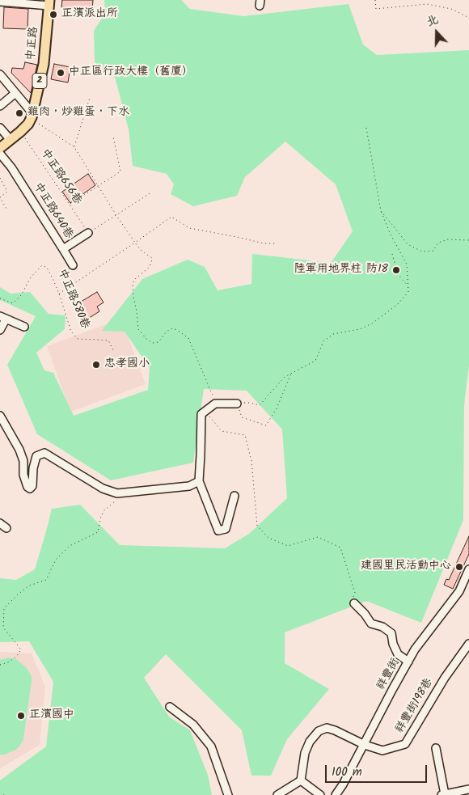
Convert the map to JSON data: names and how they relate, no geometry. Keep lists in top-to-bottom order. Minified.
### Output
{"streets":{"main road":["中正路","2"],"street":["中正路640巷","祥豐街","祥豐街198巷"],"path":["中正路656巷","中正路580巷"]},"crossings":[["中正路","中正路656巷"],["中正路656巷","中正路640巷"],["祥豐街","祥豐街198巷"]],"places":["正濱派出所","中正區行政大樓（舊廈）","雞肉，炒雞蛋，下水","陸軍用地界柱 防18","忠孝國小","建國里民活動中心","正濱國中"],"scale_bar":"100 m","north":"top"}
